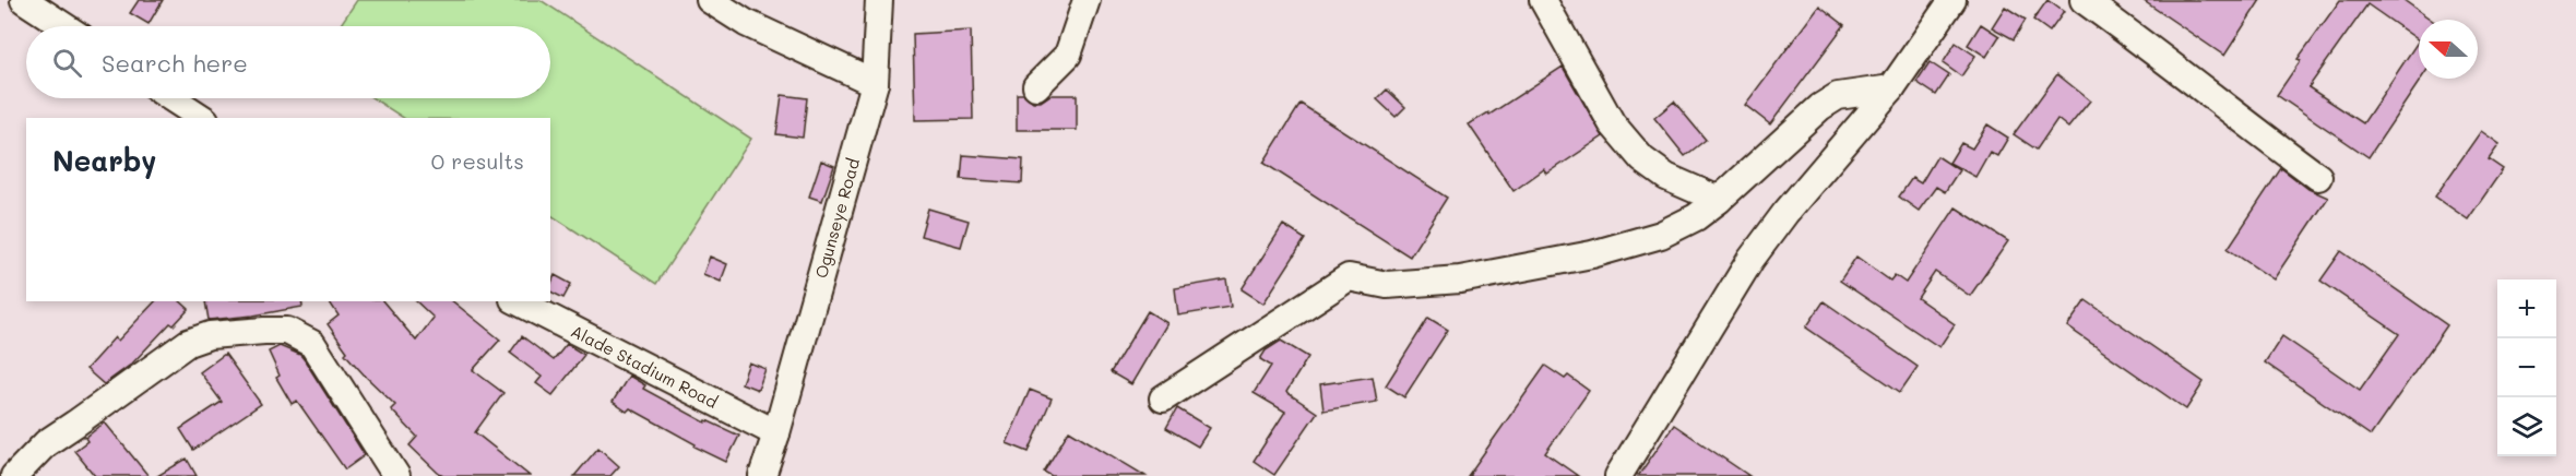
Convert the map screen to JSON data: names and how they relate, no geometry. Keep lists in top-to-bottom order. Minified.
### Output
{"streets":{"street":["Ogunseye Road","Alade Stadium Road"]},"crossings":[["Ogunseye Road","Alade Stadium Road"]],"north":"left","page":{"search":"Search here","heading":["Nearby","0 results"],"map_buttons":["+","−"]}}
